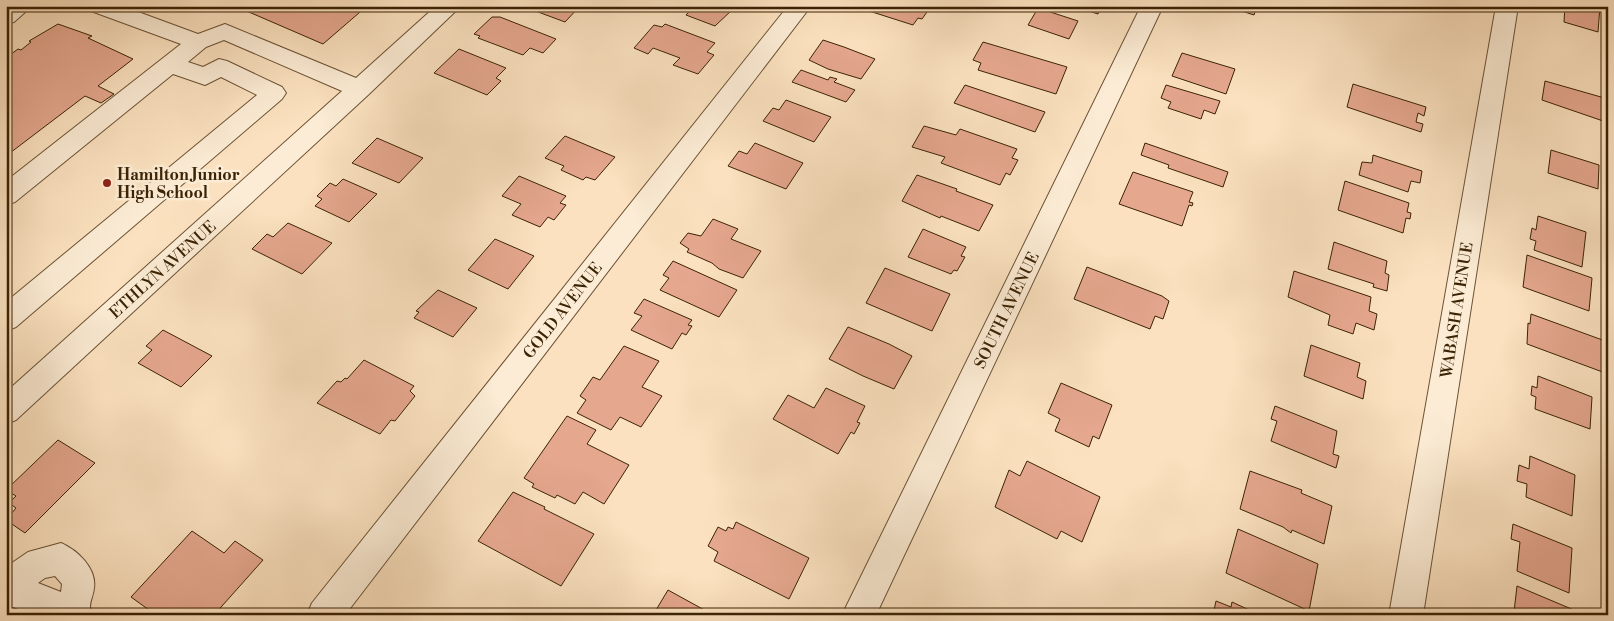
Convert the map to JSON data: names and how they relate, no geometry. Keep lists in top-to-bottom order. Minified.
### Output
{"streets":{"street":["ETHLYN AVENUE","GOLD AVENUE","SOUTH AVENUE","WABASH AVENUE"]},"places":["Hamilton Junior High School"]}
